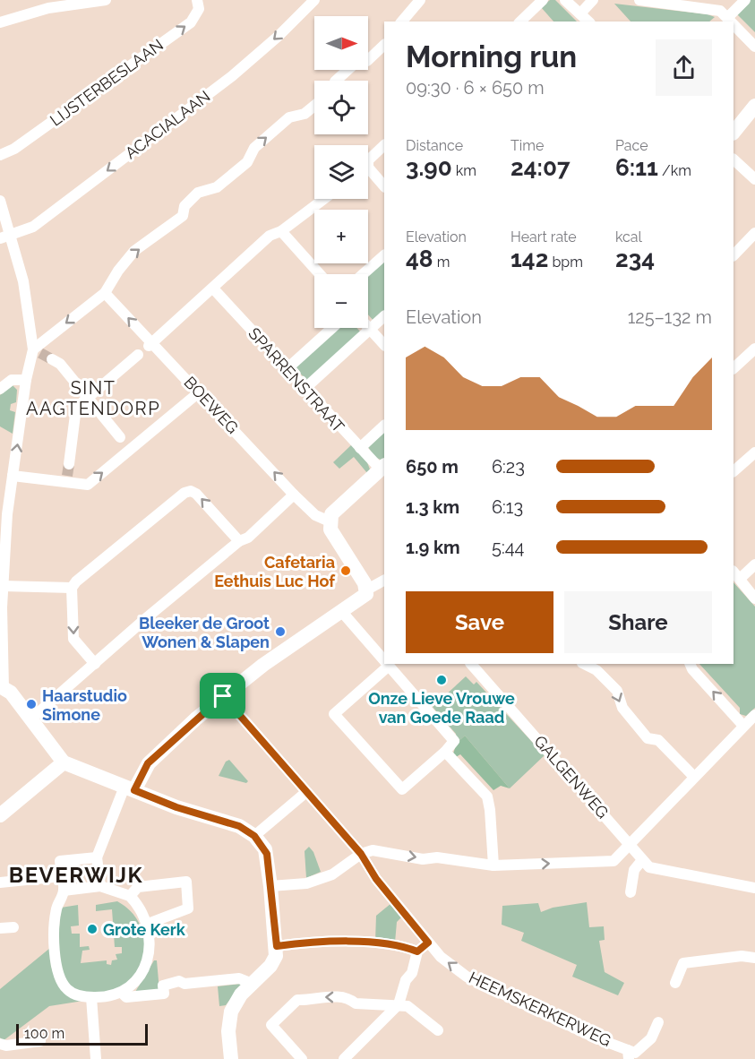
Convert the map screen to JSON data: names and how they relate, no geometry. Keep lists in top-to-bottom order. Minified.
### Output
{"streets":{"street":["LIJSTERBESLAAN","ACACIALAAN","SPARRENSTRAAT","BOEWEG","GALGENWEG","HEEMSKERKERWEG"]},"one_way":["LIJSTERBESLAAN","BOEWEG","HEEMSKERKERWEG"],"districts":["SINT AAGTENDORP","BEVERWIJK"],"places":["Cafetaria Eethuis Luc Hof","Bleeker de Groot Wonen & Slapen","Onze Lieve Vrouwe van Goede Raad","Haarstudio Simone","Grote Kerk"],"scale_bar":"100 m","north":"right","page":{"map_buttons":["+","−"],"heading":["Morning run","09:30 · 6 × 650 m"],"stats":[["Distance","3.90 km"],["Time","24:07"],["Pace","6:11 /km"],["Elevation","48 m"],["Heart rate","142 bpm"],["kcal","234"]],"chart":["Elevation","125–132 m"],"list":[{"name":"650 m","note":"6:23"},{"name":"1.3 km","note":"6:13"},{"name":"1.9 km","note":"5:44"}],"buttons":["Save","Share"],"scale":"100 m"}}
